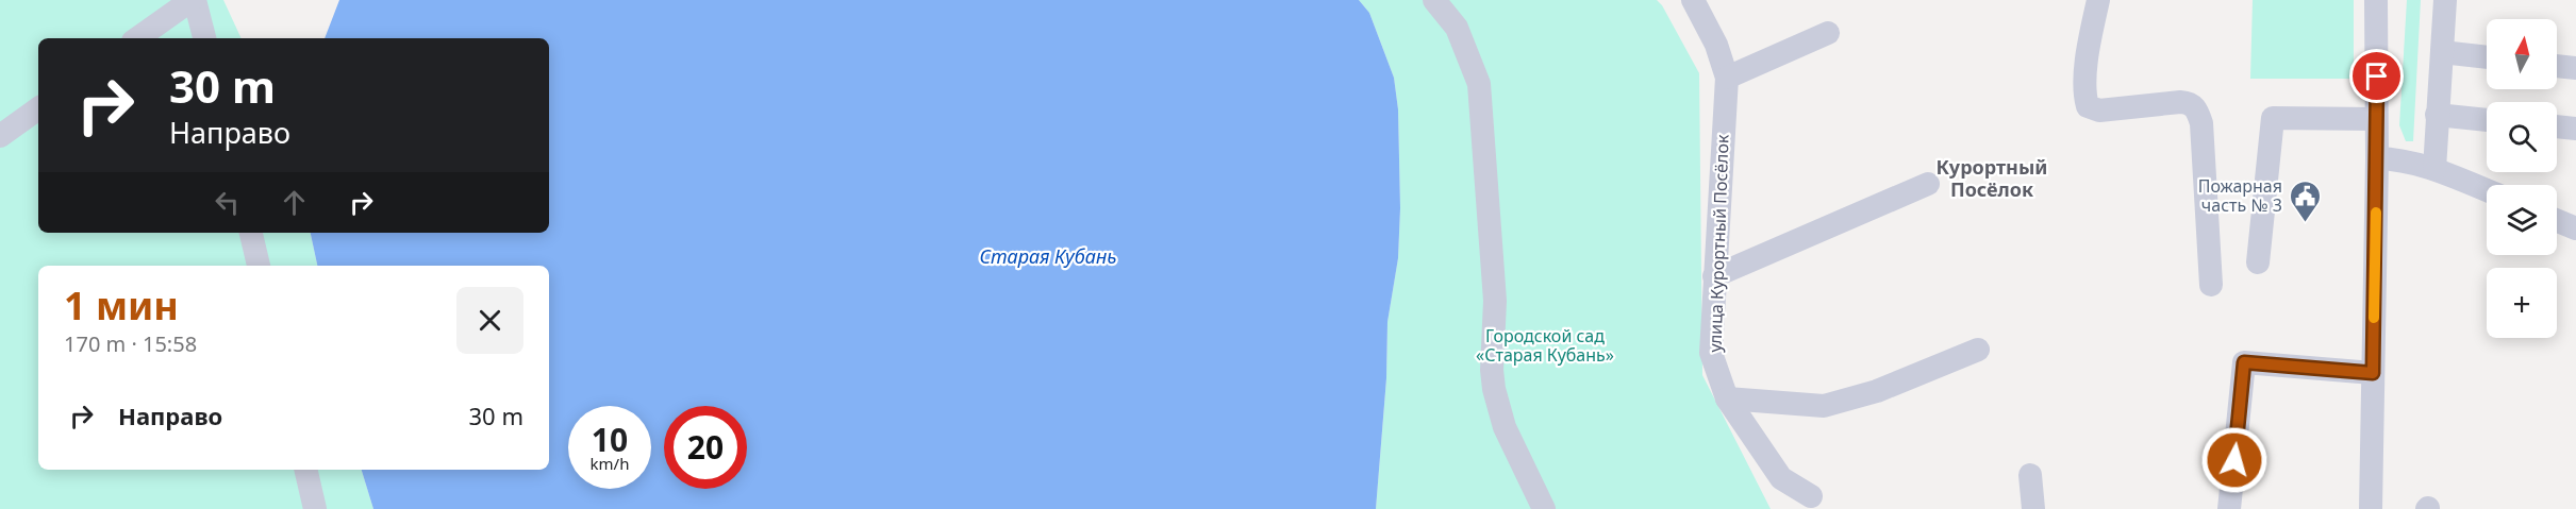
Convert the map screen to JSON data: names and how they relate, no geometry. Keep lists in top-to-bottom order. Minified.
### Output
{"streets":{"street":["улица Курортный Посёлок"]},"districts":["Курортный Посёлок"],"water":["Старая Кубань"],"parks":["Городской сад «Старая Кубань»"],"places":{"public building":["Пожарная часть № 3"]},"north":"top","page":{"map_buttons":"+","turn":["30 m","Направо"],"heading":["1 мин","170 m · 15:58"],"list":[{"name":"Направо","value":"30 m"}],"speed":"10 km/h","limit":"20"}}
